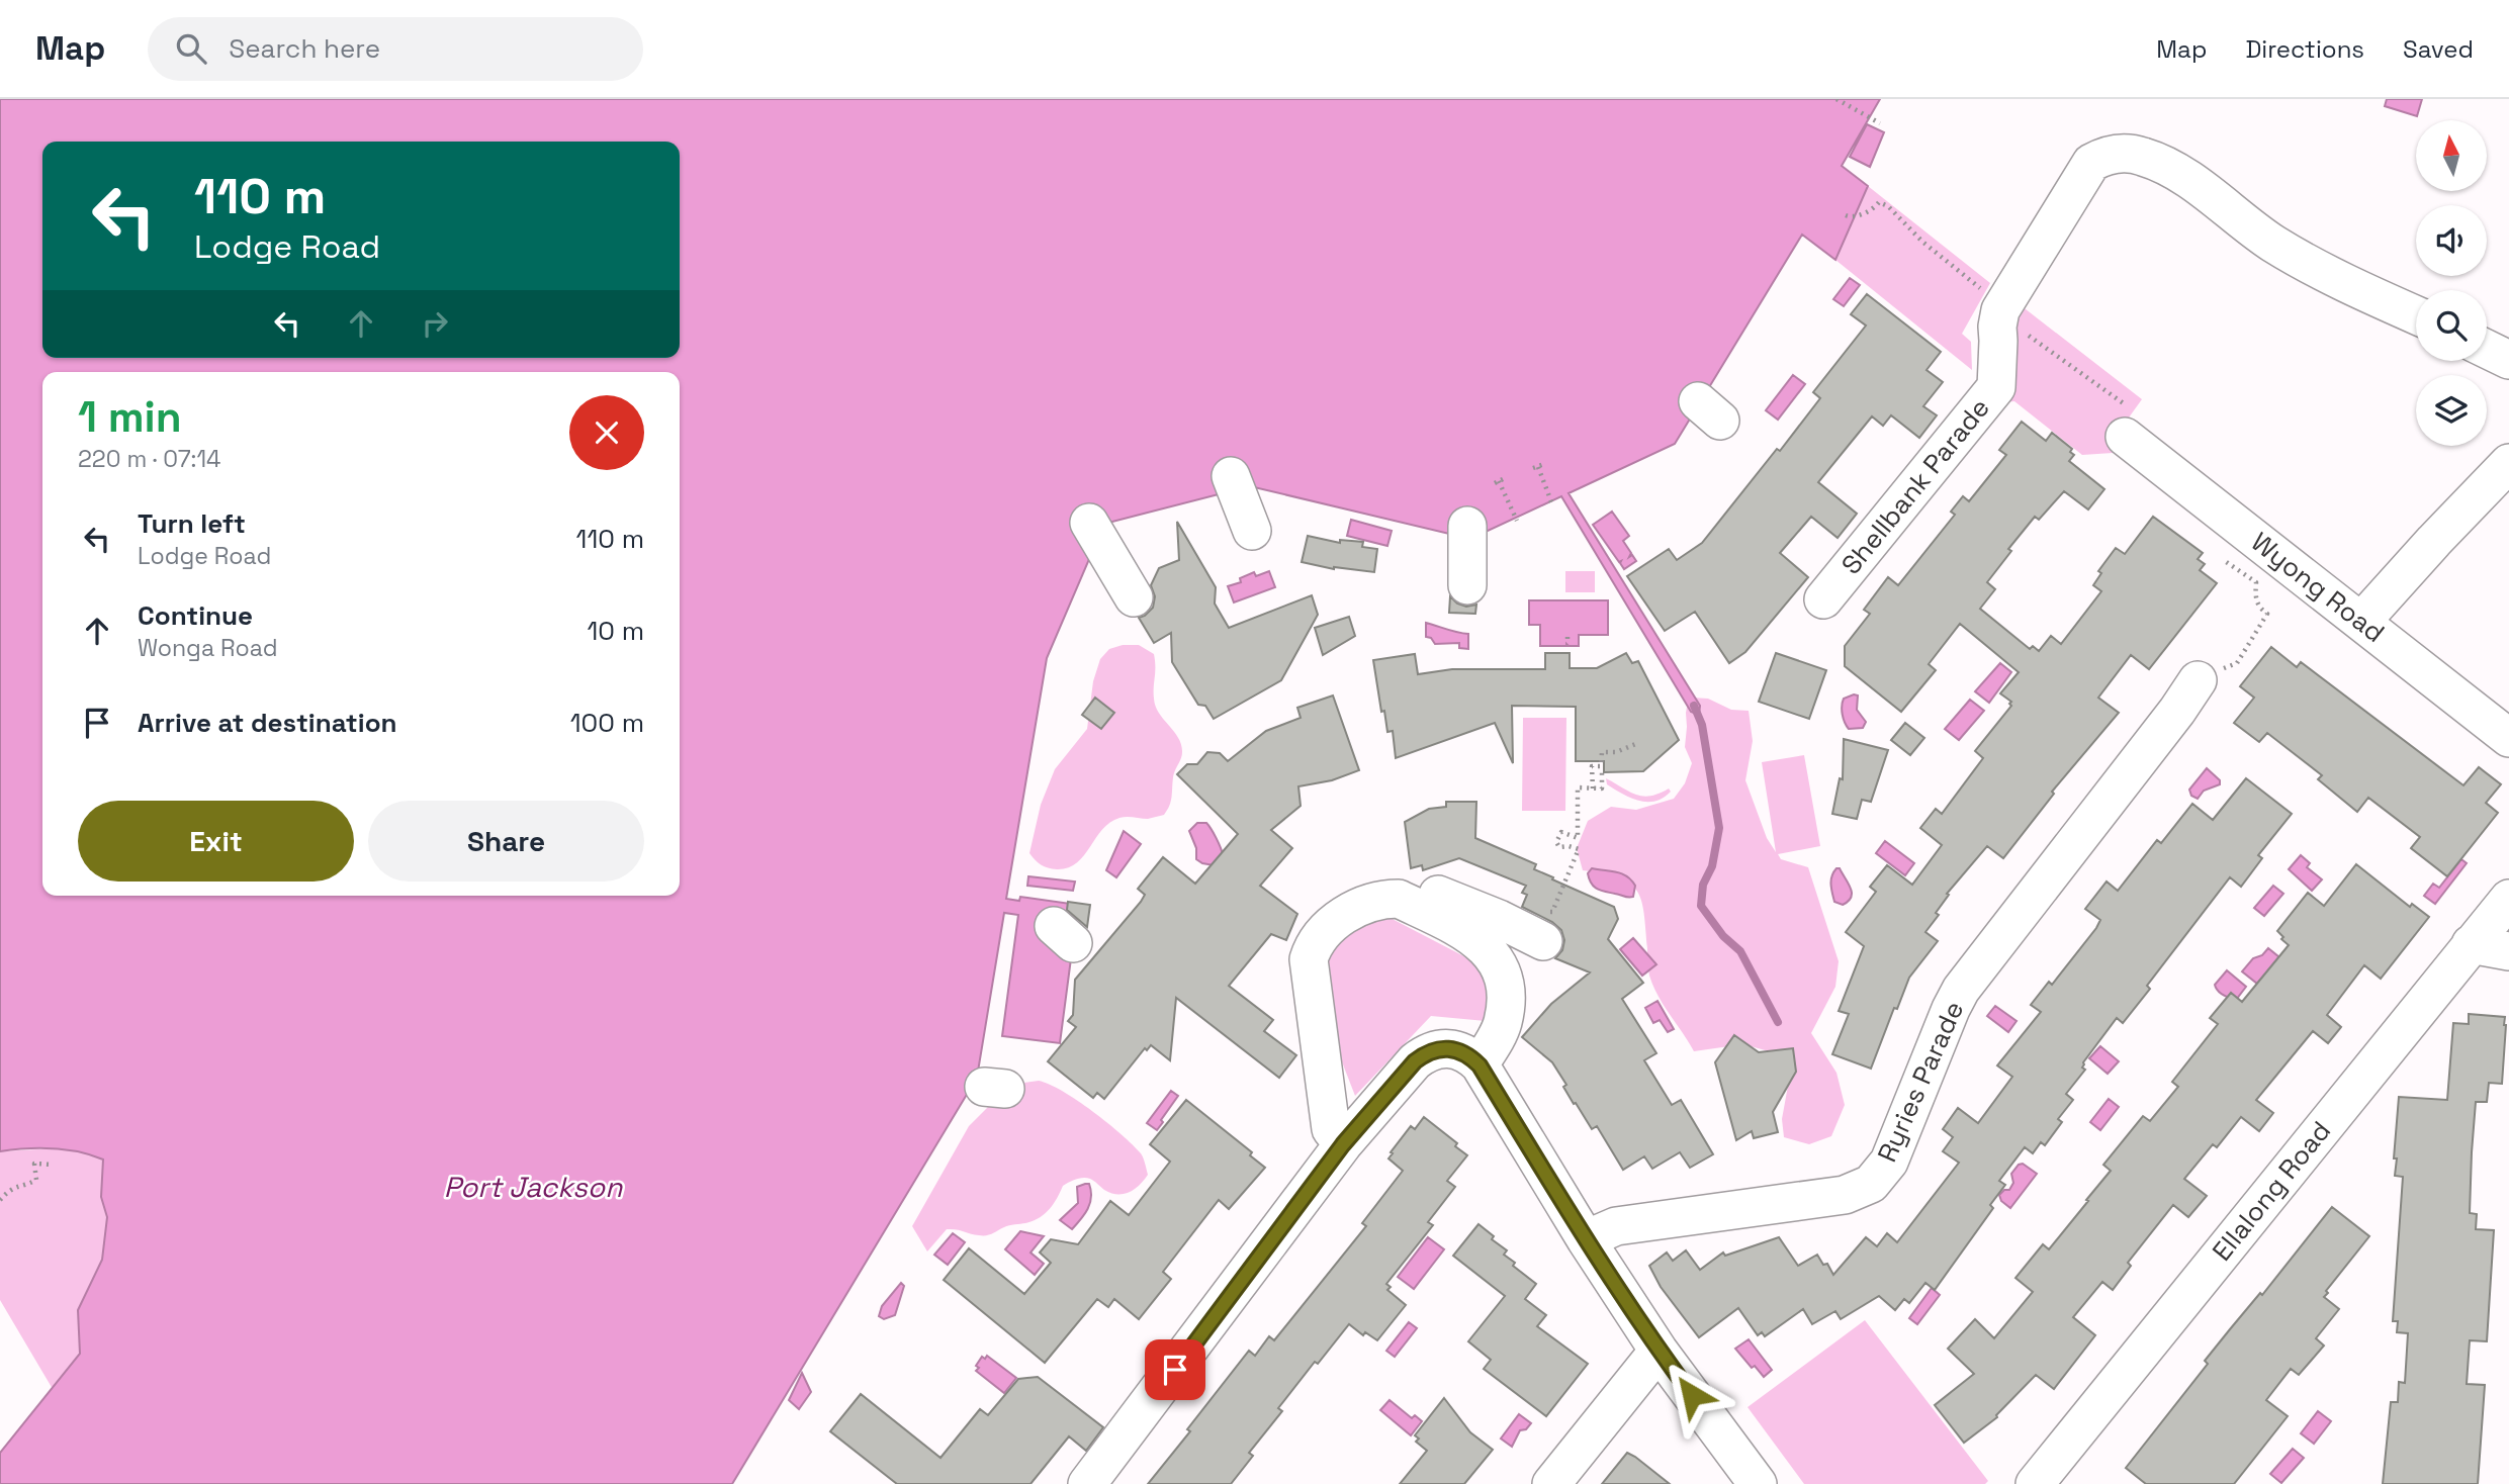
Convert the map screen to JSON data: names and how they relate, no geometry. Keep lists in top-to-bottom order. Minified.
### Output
{"streets":{"street":["Shellbank Parade","Wyong Road","Ryries Parade","Ellalong Road"]},"water":["Port Jackson"],"north":"top","page":{"header":"Map","search":"Search here","nav":["Map","Directions","Saved"],"turn":["110 m","Lodge Road"],"heading":["1 min","220 m · 07:14"],"list":[{"name":"Turn left","note":"Lodge Road","value":"110 m"},{"name":"Continue","note":"Wonga Road","value":"10 m"},{"name":"Arrive at destination","value":"100 m"}],"buttons":["Exit","Share"]}}
